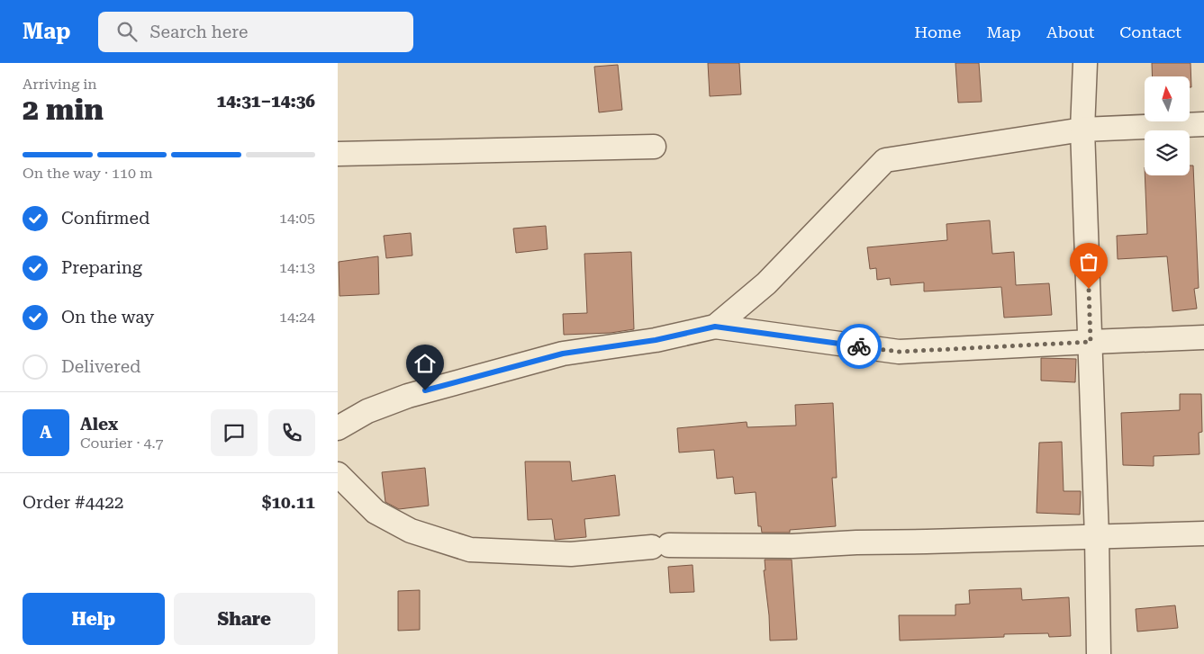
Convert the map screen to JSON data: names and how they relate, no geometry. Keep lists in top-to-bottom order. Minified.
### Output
{"north":"top","page":{"header":"Map","search":"Search here","nav":["Home","Map","About","Contact"],"heading":["2 min","Arriving in","14:31–14:36"],"panel":["Alex","Courier · 4.7","Order #4422","$10.11"],"bar":"On the way · 110 m","list":[["Confirmed","14:05"],["Preparing","14:13"],["On the way","14:24"],"Delivered"],"round":"A","buttons":["Help","Share"]}}
